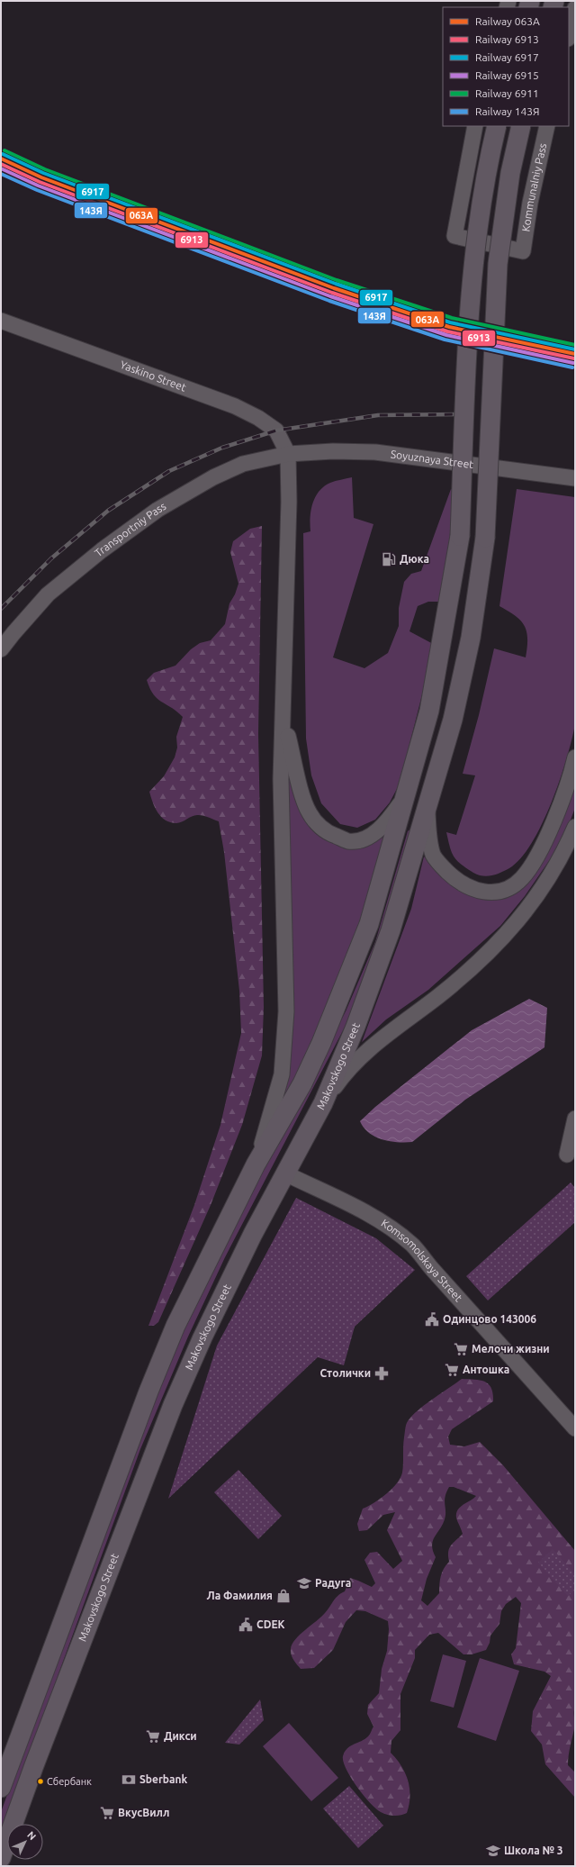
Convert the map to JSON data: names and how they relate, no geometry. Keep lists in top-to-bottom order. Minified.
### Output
{"streets":{"main road":["Makovskogo Street"],"street":["Kommunalniy Pass","Yaskino Street","Soyuznaya Street","Transportniy Pass","Komsomolskaya Street"]},"crossings":[["Yaskino Street","Soyuznaya Street"],["Yaskino Street","Transportniy Pass"],["Soyuznaya Street","Transportniy Pass"],["Makovskogo Street","Komsomolskaya Street"]],"places":{"fuel station":["Дюка"],"public building":["Одинцово 143006","CDEK"],"supermarket":["Мелочи жизни","Антошка","Дикси","ВкусВилл"],"pharmacy":["Столички"],"school or university":["Радуга","Школа № 3"],"shop":["Ла Фамилия"],"bank":["Sberbank"],"other":["Сбербанк"]},"lines":["rail line 6911","rail line 6917","rail line 063А","rail line 6913","rail line 6915","rail line 143Я"],"legend":["Railway 063А","Railway 6913","Railway 6917","Railway 6915","Railway 6911","Railway 143Я"],"north":"top right"}
